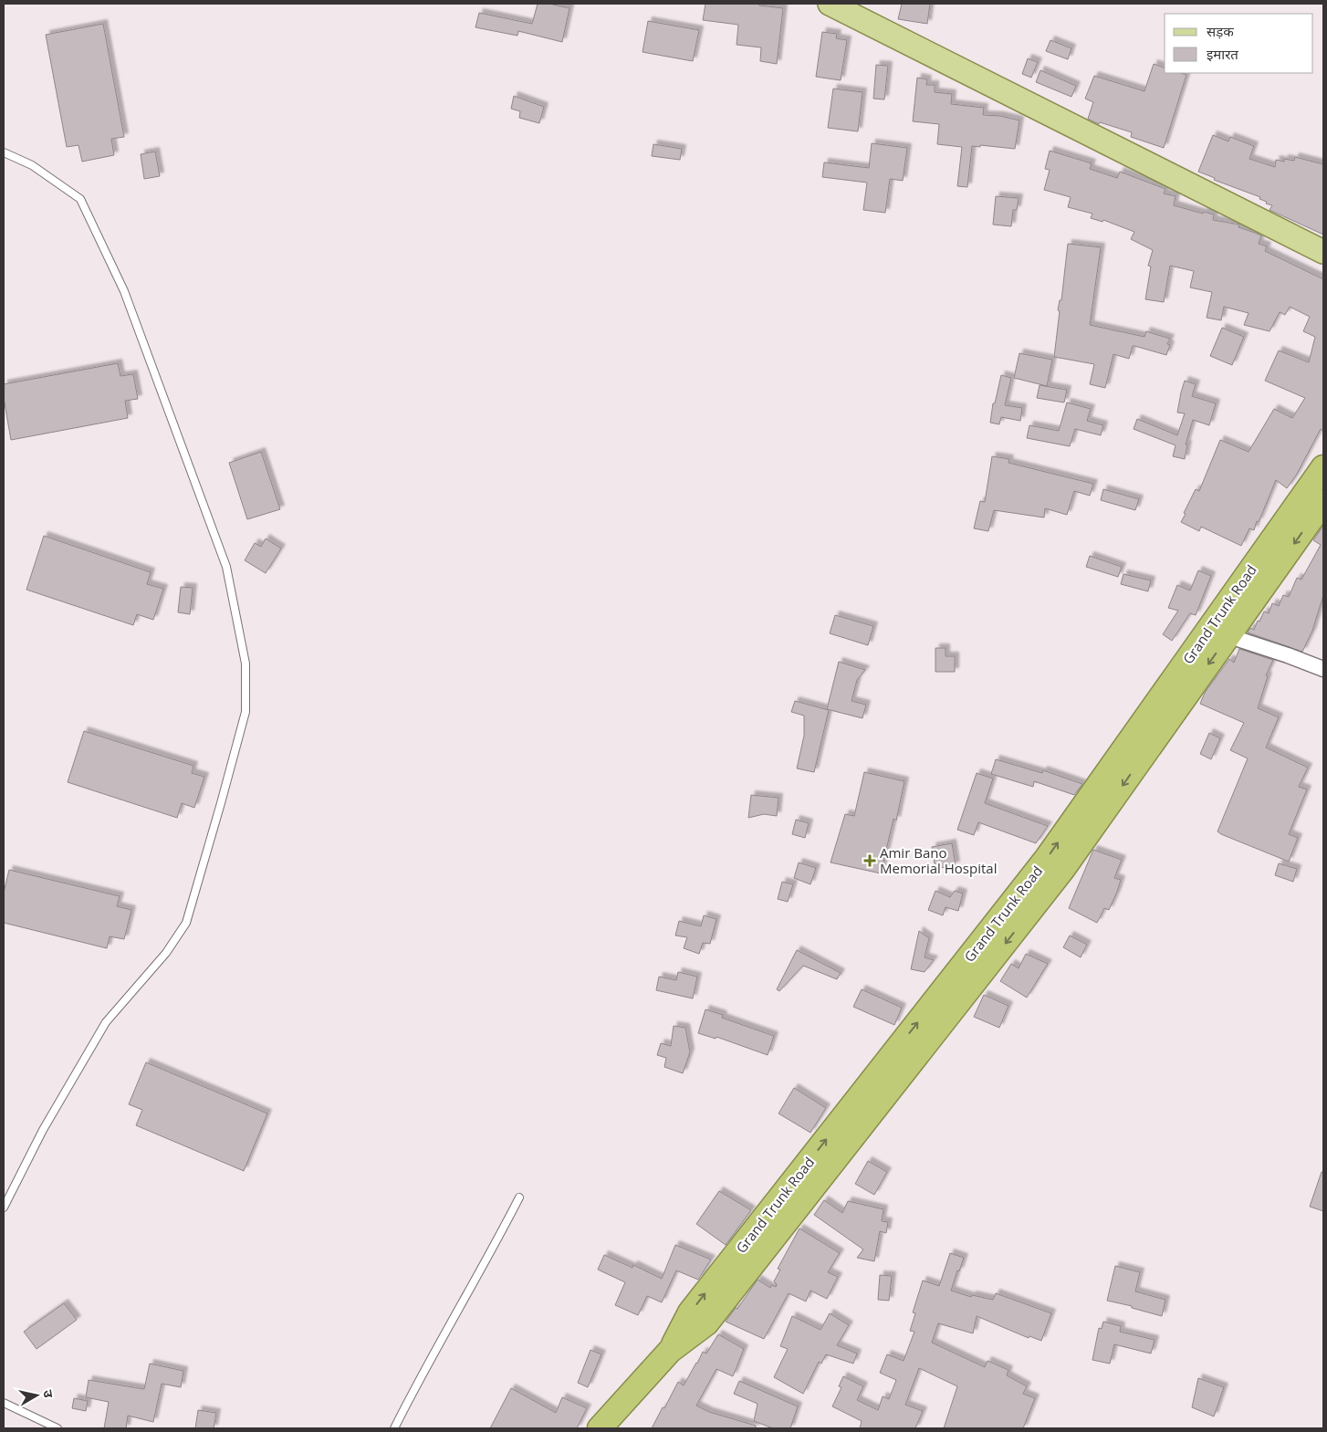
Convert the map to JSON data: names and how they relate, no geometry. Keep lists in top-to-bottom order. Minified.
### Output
{"streets":{"highway":["Grand Trunk Road"]},"places":{"health":["Amir Bano Memorial Hospital"]},"legend":["सड़क","इमारत"],"north":"right"}
